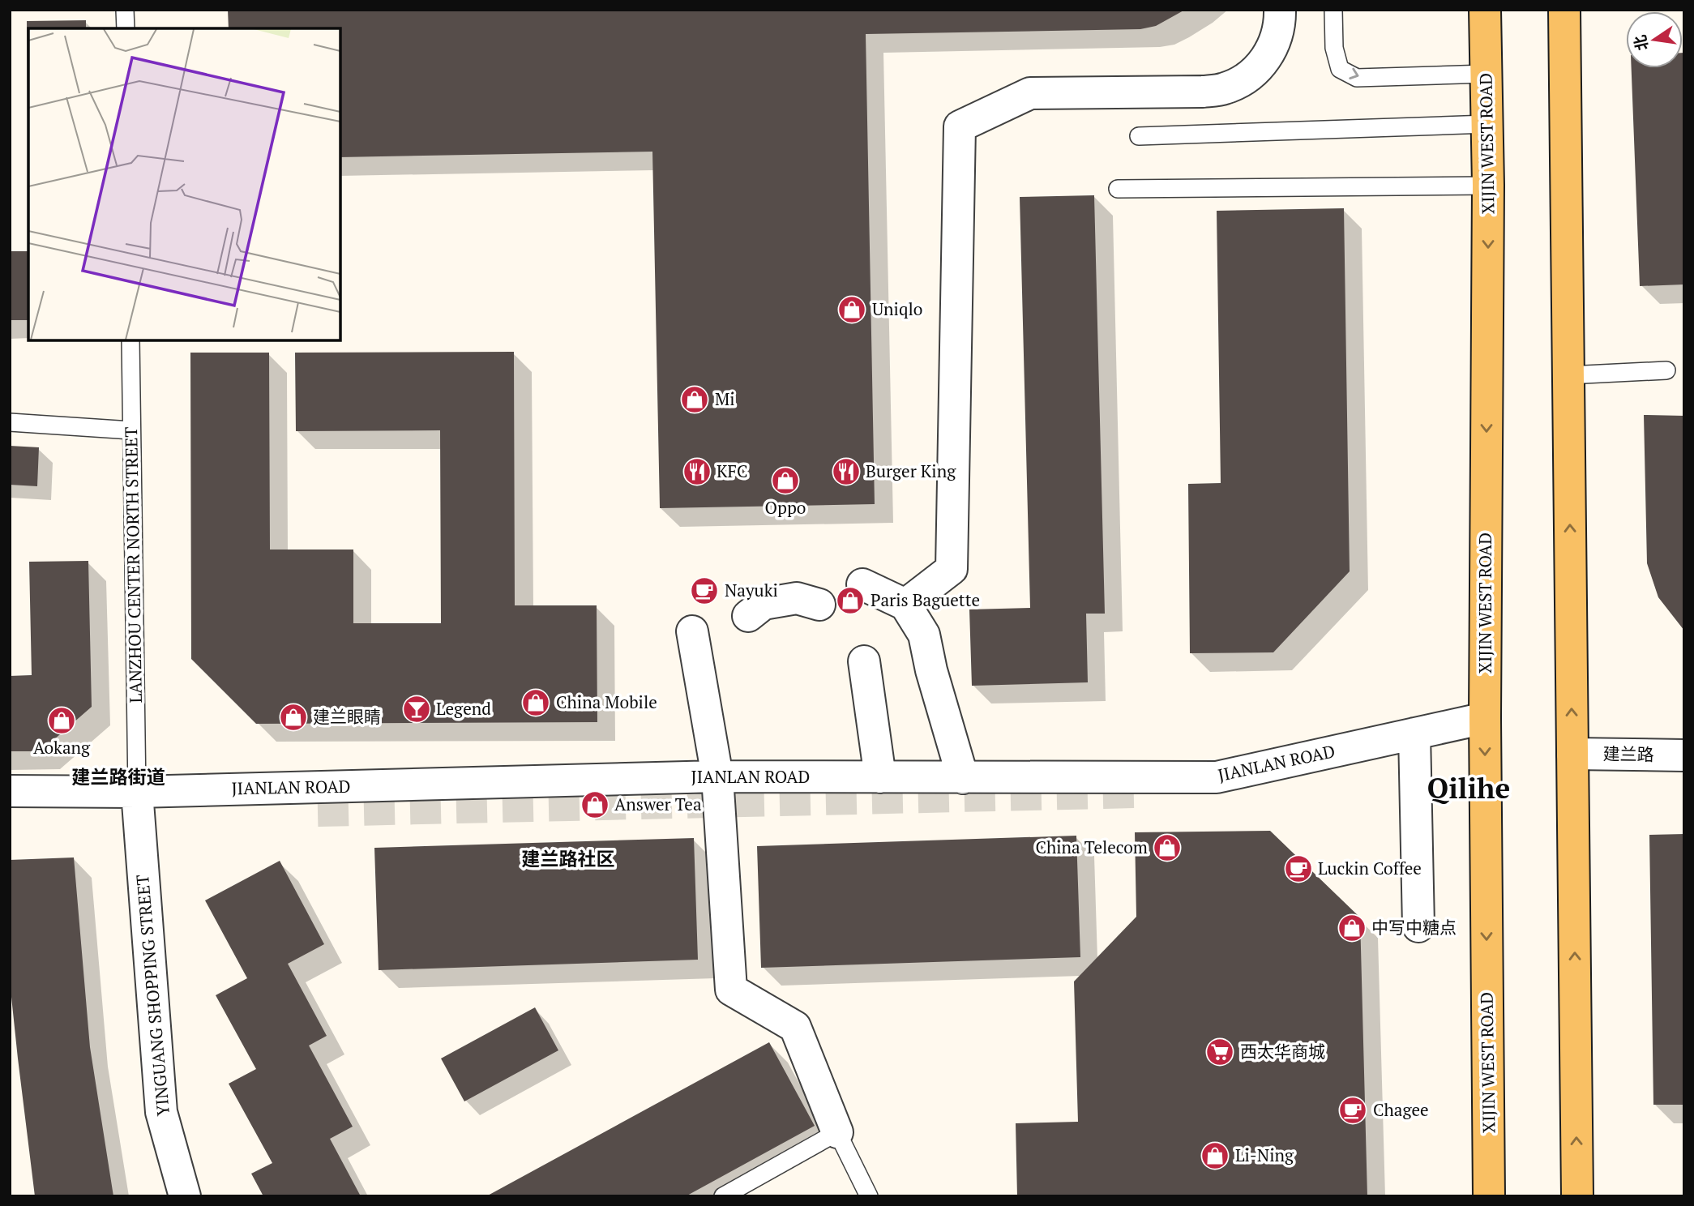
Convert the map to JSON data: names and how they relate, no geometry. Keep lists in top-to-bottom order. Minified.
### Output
{"streets":{"main road":["XIJIN WEST ROAD"],"street":["建兰路","JIANLAN ROAD","YINGUANG SHOPPING STREET"],"lane":["LANZHOU CENTER NORTH STREET"]},"crossings":[["XIJIN WEST ROAD","JIANLAN ROAD"],["LANZHOU CENTER NORTH STREET","JIANLAN ROAD"],["LANZHOU CENTER NORTH STREET","YINGUANG SHOPPING STREET"],["JIANLAN ROAD","YINGUANG SHOPPING STREET"]],"districts":["建兰路街道","Qilihe","建兰路社区"],"places":{"shop":["Uniqlo","Mi","Oppo","Paris Baguette","China Mobile","建兰眼睛","Aokang","Answer Tea","China Telecom","中写中糖点","Li-Ning"],"restaurant":["KFC","Burger King"],"cafe":["Nayuki","Luckin Coffee","Chagee"],"bar":["Legend"],"supermarket":["西太华商城"]},"north":"left"}
